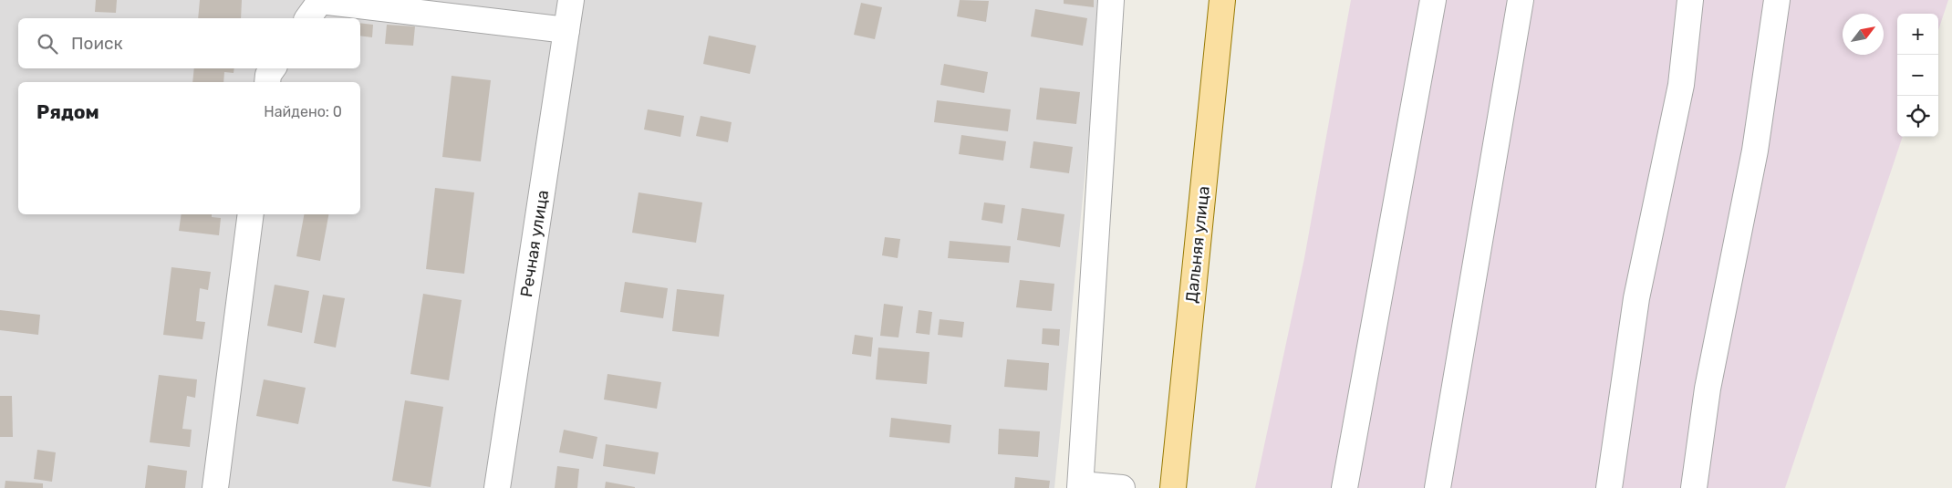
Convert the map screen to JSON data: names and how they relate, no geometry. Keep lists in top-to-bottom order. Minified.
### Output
{"streets":{"main road":["Дальняя улица"],"street":["Речная улица"]},"north":"top right","page":{"map_buttons":["+","−"],"search":"Поиск","heading":["Рядом","Найдено: 0"]}}
